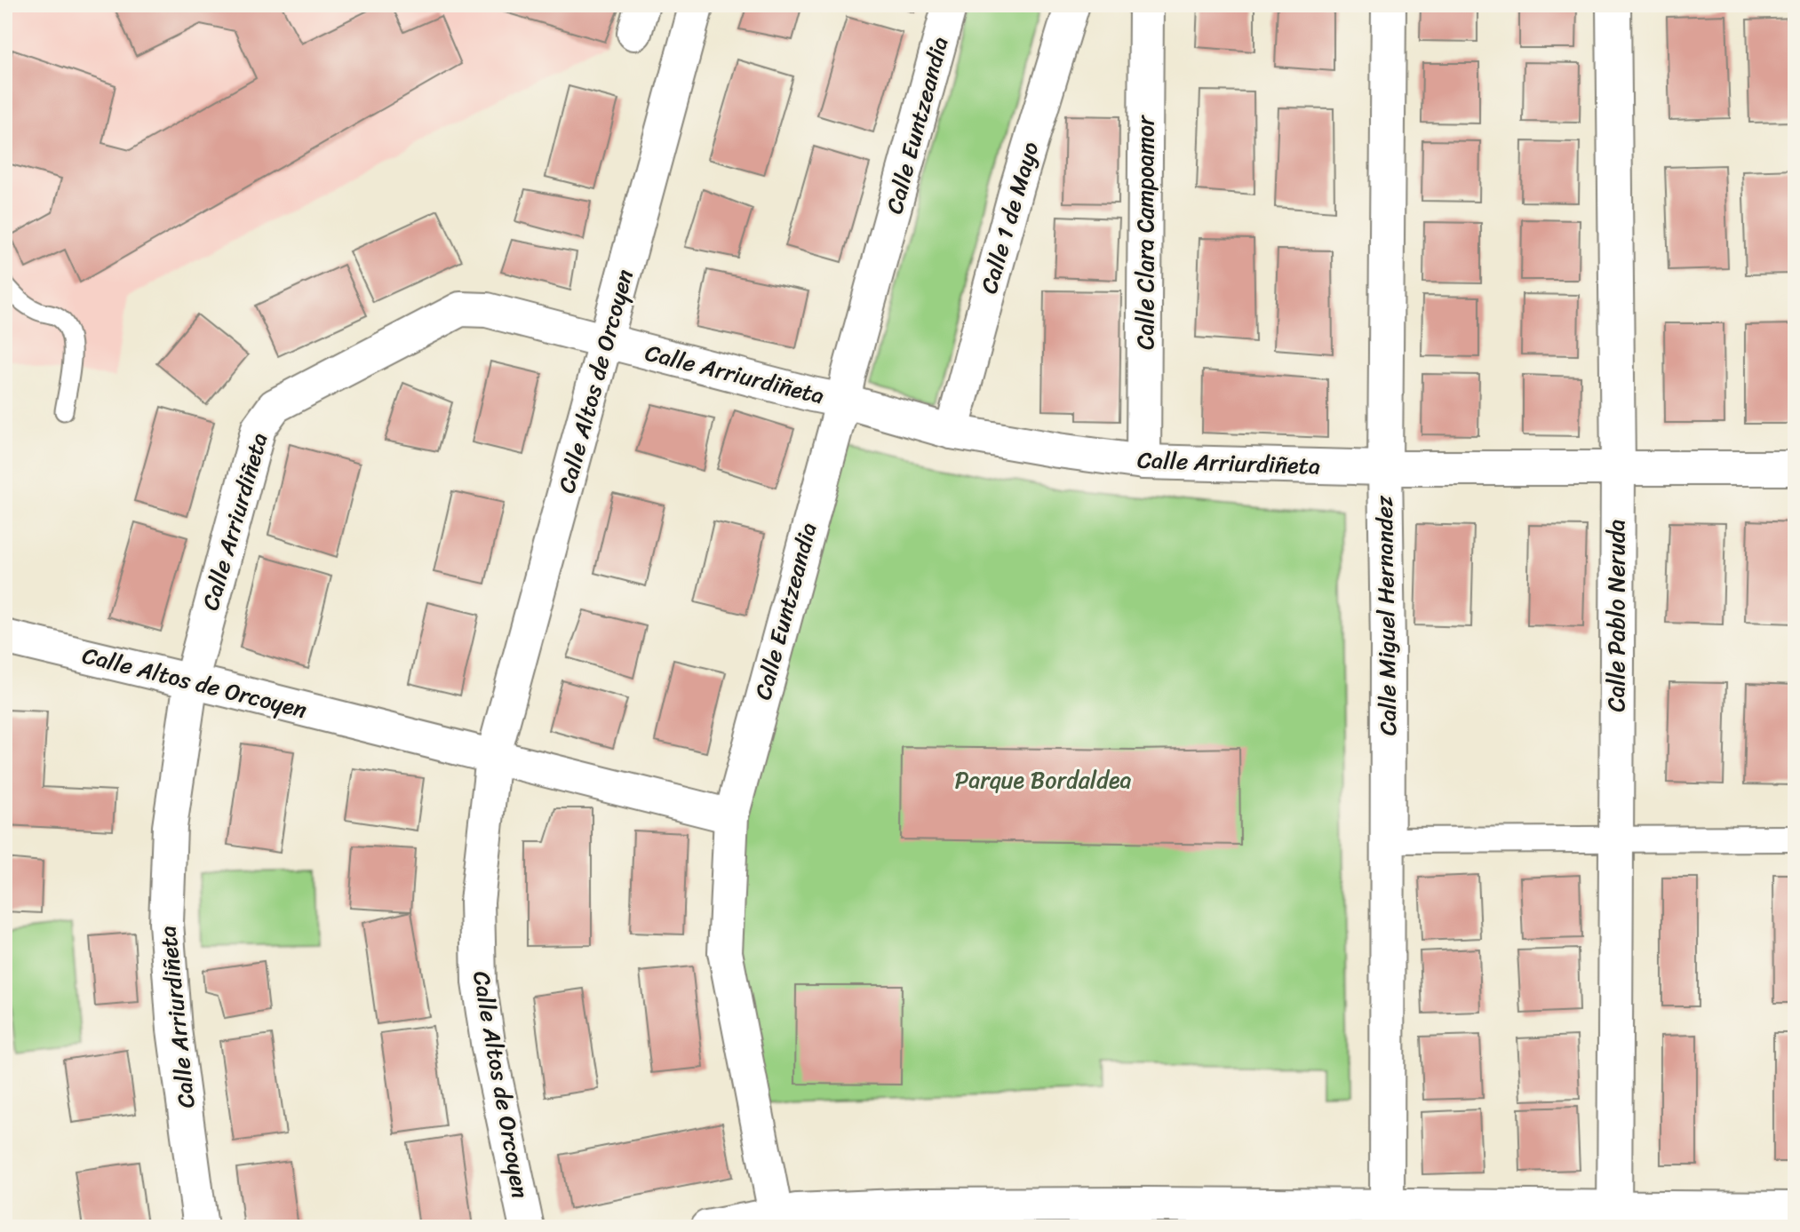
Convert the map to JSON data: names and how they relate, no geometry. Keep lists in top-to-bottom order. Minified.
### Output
{"streets":{"street":["Calle Euntzeandia","Calle 1 de Mayo","Calle Clara Campoamor","Calle Arriurdiñeta","Calle Altos de Orcoyen","Calle Miguel Hernandez","Calle Pablo Neruda"]},"crossings":[["Calle Euntzeandia","Calle Arriurdiñeta"],["Calle Euntzeandia","Calle Altos de Orcoyen"],["Calle 1 de Mayo","Calle Arriurdiñeta"],["Calle Clara Campoamor","Calle Arriurdiñeta"],["Calle Arriurdiñeta","Calle Altos de Orcoyen"],["Calle Arriurdiñeta","Calle Miguel Hernandez"],["Calle Arriurdiñeta","Calle Pablo Neruda"]],"parks":["Parque Bordaldea"]}
